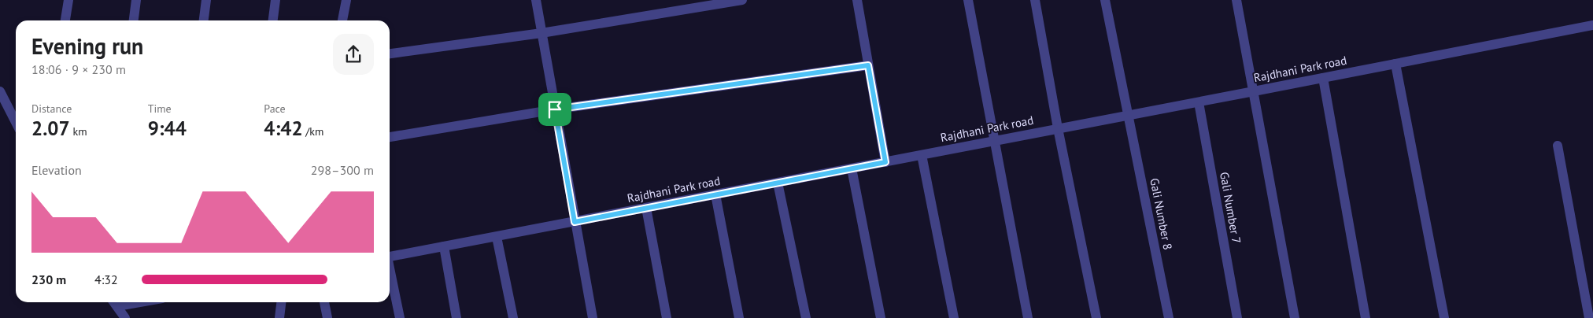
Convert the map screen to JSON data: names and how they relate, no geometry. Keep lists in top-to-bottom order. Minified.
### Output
{"streets":{"street":["Rajdhani Park road","Gali Number 7","Gali Number 8"]},"crossings":[["Rajdhani Park road","Gali Number 7"],["Rajdhani Park road","Gali Number 8"]],"page":{"heading":["Evening run","18:06 · 9 × 230 m"],"stats":[["Distance","2.07 km"],["Time","9:44"],["Pace","4:42 /km"]],"chart":["Elevation","298–300 m"],"list":[{"name":"230 m","note":"4:32"}]}}
